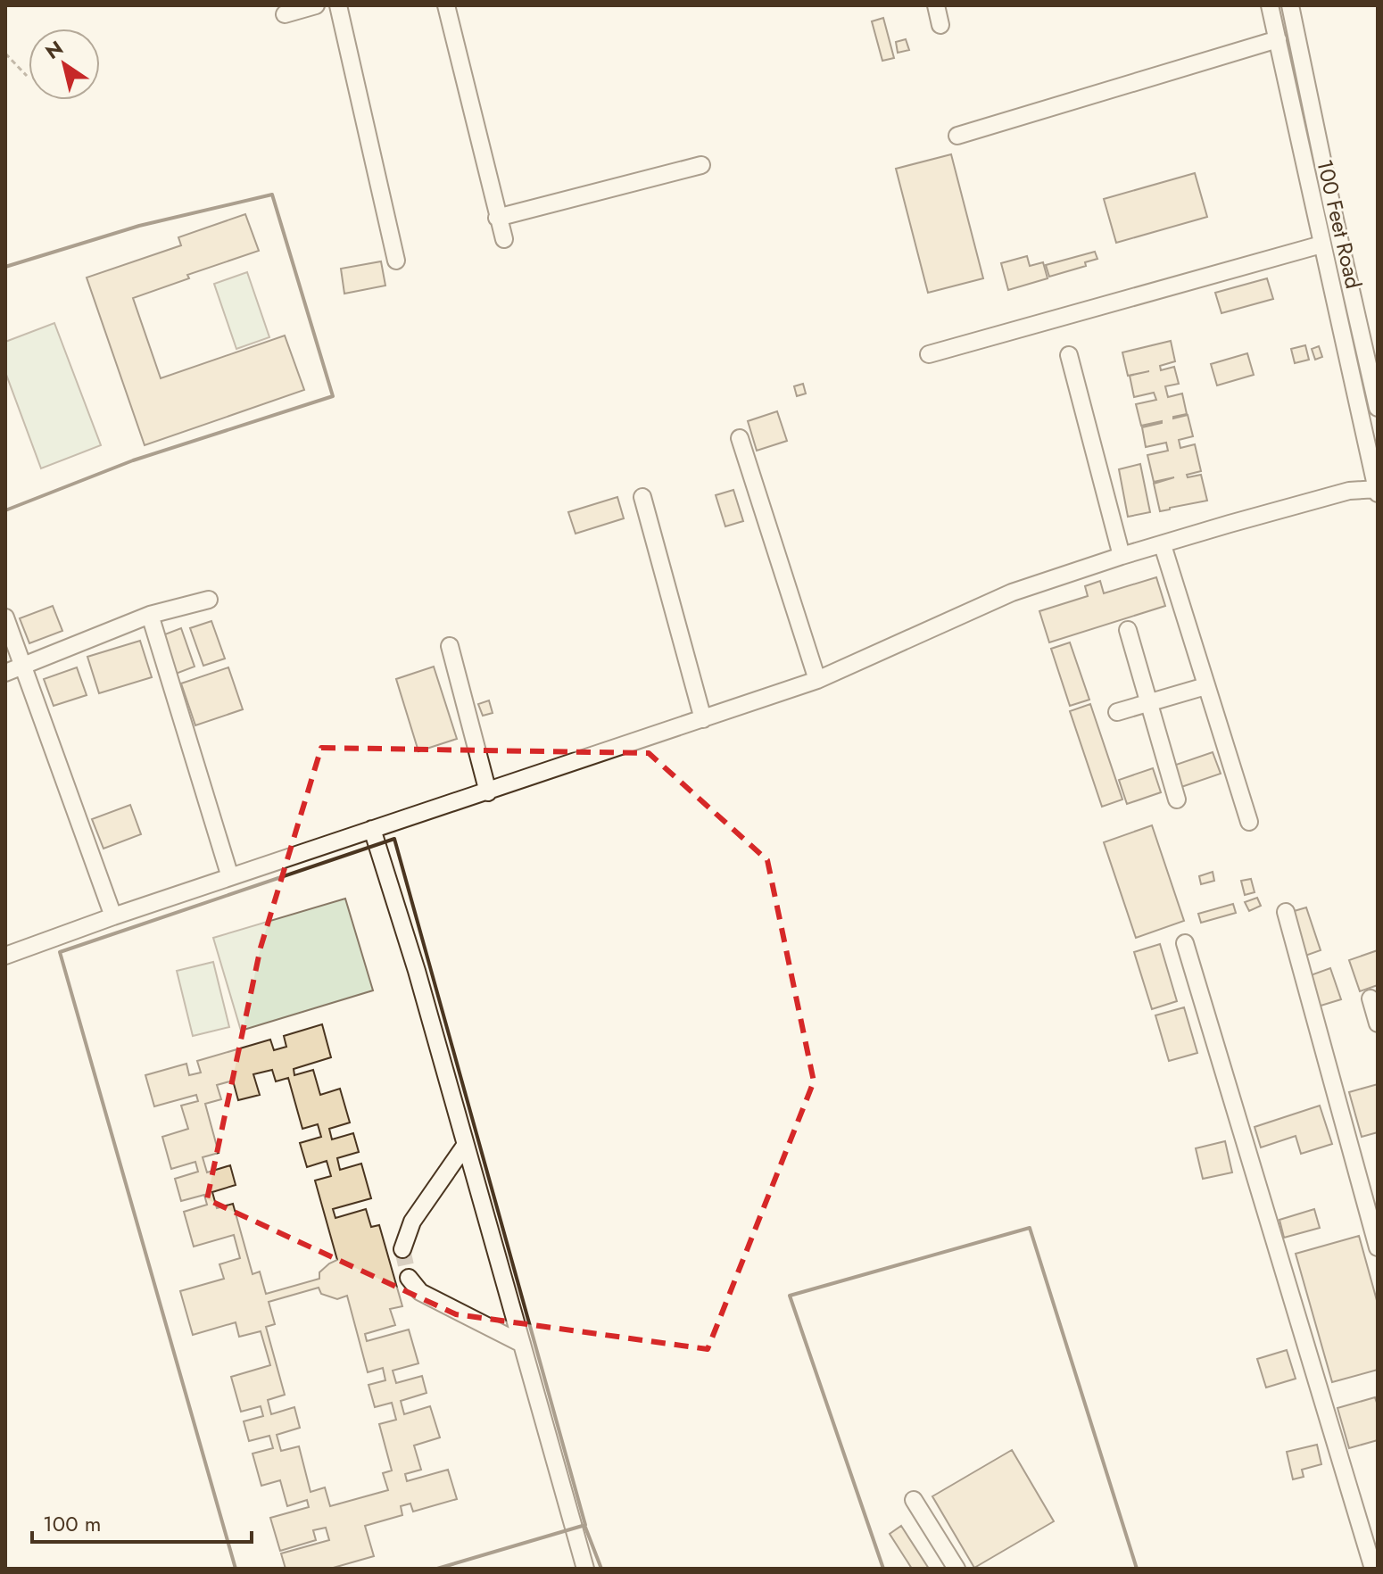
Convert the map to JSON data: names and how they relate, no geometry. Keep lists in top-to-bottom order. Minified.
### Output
{"streets":{"street":["100 Feet Road"]},"scale_bar":"100 m","north":"top left"}
